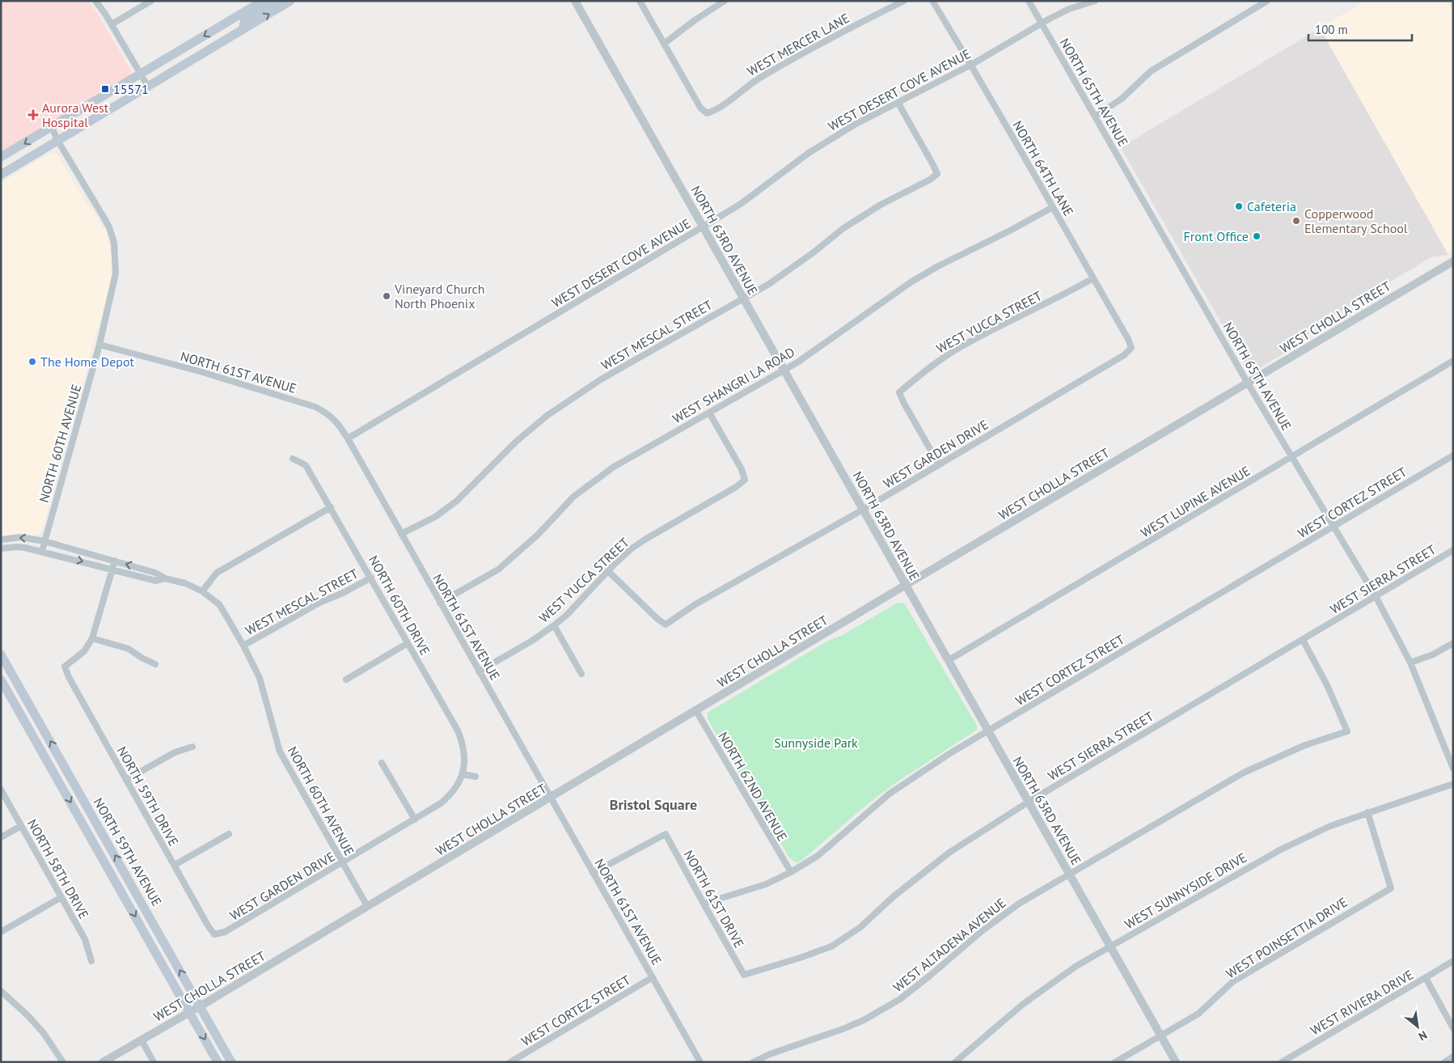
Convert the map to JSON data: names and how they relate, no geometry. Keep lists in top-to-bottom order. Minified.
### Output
{"streets":{"main road":["NORTH 59TH AVENUE"],"street":["WEST MERCER LANE","WEST DESERT COVE AVENUE","NORTH 65TH AVENUE","NORTH 64TH LANE","NORTH 63RD AVENUE","WEST CHOLLA STREET","WEST YUCCA STREET","WEST MESCAL STREET","NORTH 61ST AVENUE","WEST SHANGRI LA ROAD","NORTH 60TH AVENUE","WEST GARDEN DRIVE","WEST LUPINE AVENUE","WEST CORTEZ STREET","WEST SIERRA STREET","NORTH 60TH DRIVE","NORTH 62ND AVENUE","NORTH 59TH DRIVE","NORTH 58TH DRIVE","WEST SUNNYSIDE DRIVE","NORTH 61ST DRIVE","WEST POINSETTIA DRIVE","WEST ALTADENA AVENUE","WEST RIVIERA DRIVE"]},"crossings":[["WEST DESERT COVE AVENUE","NORTH 65TH AVENUE"],["WEST DESERT COVE AVENUE","NORTH 64TH LANE"],["WEST DESERT COVE AVENUE","NORTH 63RD AVENUE"],["WEST DESERT COVE AVENUE","WEST MESCAL STREET"],["WEST DESERT COVE AVENUE","NORTH 61ST AVENUE"],["NORTH 65TH AVENUE","WEST CHOLLA STREET"],["NORTH 65TH AVENUE","WEST LUPINE AVENUE"],["NORTH 65TH AVENUE","WEST CORTEZ STREET"],["NORTH 65TH AVENUE","WEST SIERRA STREET"],["NORTH 64TH LANE","WEST YUCCA STREET"],["NORTH 64TH LANE","WEST SHANGRI LA ROAD"],["NORTH 64TH LANE","WEST GARDEN DRIVE"],["NORTH 63RD AVENUE","WEST CHOLLA STREET"],["NORTH 63RD AVENUE","WEST MESCAL STREET"],["NORTH 63RD AVENUE","WEST SHANGRI LA ROAD"],["NORTH 63RD AVENUE","WEST GARDEN DRIVE"],["NORTH 63RD AVENUE","WEST LUPINE AVENUE"],["NORTH 63RD AVENUE","WEST CORTEZ STREET"],["NORTH 63RD AVENUE","WEST SIERRA STREET"],["NORTH 63RD AVENUE","WEST SUNNYSIDE DRIVE"],["NORTH 63RD AVENUE","WEST POINSETTIA DRIVE"],["NORTH 63RD AVENUE","WEST ALTADENA AVENUE"],["WEST CHOLLA STREET","NORTH 61ST AVENUE"],["WEST CHOLLA STREET","NORTH 60TH AVENUE"],["WEST CHOLLA STREET","NORTH 62ND AVENUE"],["WEST CHOLLA STREET","NORTH 59TH AVENUE"],["WEST YUCCA STREET","NORTH 61ST AVENUE"],["WEST YUCCA STREET","WEST SHANGRI LA ROAD"],["WEST YUCCA STREET","WEST GARDEN DRIVE"],["WEST MESCAL STREET","NORTH 61ST AVENUE"],["WEST MESCAL STREET","NORTH 60TH AVENUE"],["WEST MESCAL STREET","NORTH 60TH DRIVE"],["NORTH 61ST AVENUE","WEST SHANGRI LA ROAD"],["NORTH 61ST AVENUE","NORTH 60TH AVENUE"],["NORTH 61ST AVENUE","WEST CORTEZ STREET"],["NORTH 61ST AVENUE","NORTH 61ST DRIVE"],["NORTH 60TH AVENUE","WEST GARDEN DRIVE"],["WEST GARDEN DRIVE","NORTH 60TH DRIVE"],["WEST GARDEN DRIVE","NORTH 59TH DRIVE"],["WEST CORTEZ STREET","NORTH 62ND AVENUE"],["WEST CORTEZ STREET","NORTH 61ST DRIVE"],["WEST SIERRA STREET","NORTH 61ST DRIVE"],["WEST SIERRA STREET","WEST ALTADENA AVENUE"],["WEST SUNNYSIDE DRIVE","WEST POINSETTIA DRIVE"]],"districts":["Bristol Square"],"parks":["Sunnyside Park"],"places":{"transit":["15571"],"health":["Aurora West Hospital"],"other":["Cafeteria","Copperwood Elementary School","Front Office","Vineyard Church North Phoenix","The Home Depot"]},"scale_bar":"100 m","north":"bottom right"}
